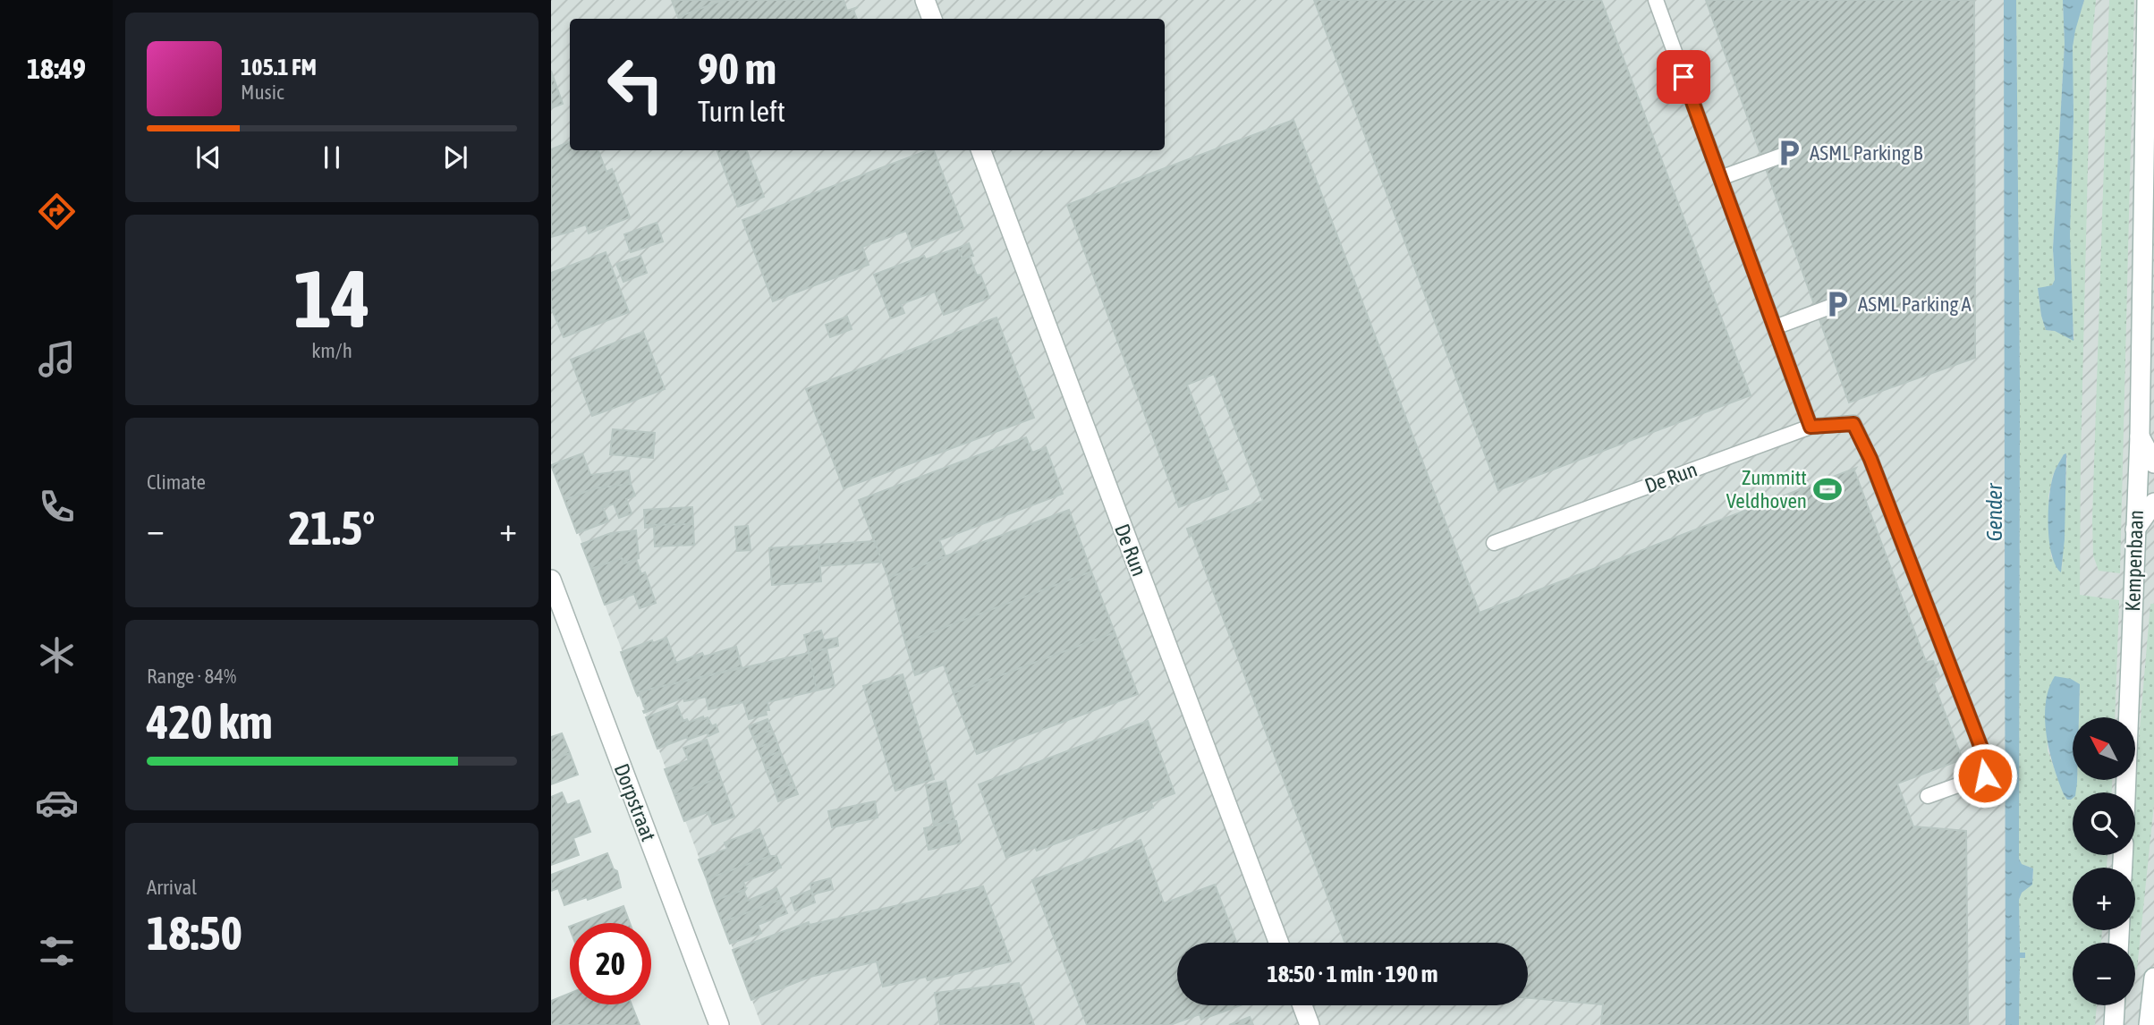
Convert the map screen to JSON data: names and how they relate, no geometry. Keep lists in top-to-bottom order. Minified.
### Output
{"streets":{"street":["De Run","Kempenbaan","Dorpstraat"]},"water":["Gender"],"places":{"parking":["ASML Parking B","ASML Parking A"],"sports":["Zummitt Veldhoven"]},"north":"top left","page":{"tabs":"18:49","turn":["90 m","Turn left"],"song":["105.1 FM","Music"],"tile":[["14","km/h"],"Climate",["Range · 84%","420 km"],["Arrival","18:50"]],"heat":["−","21.5°","+"],"map_buttons":["+","−"],"limit":"20","trip":"18:50 · 1 min · 190 m"}}
